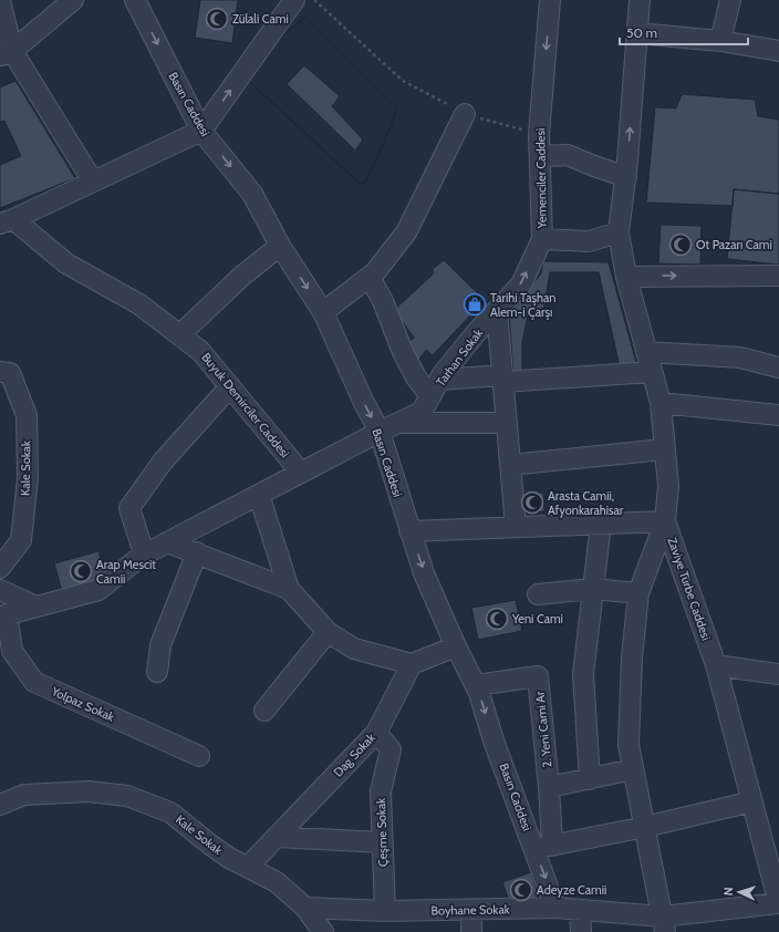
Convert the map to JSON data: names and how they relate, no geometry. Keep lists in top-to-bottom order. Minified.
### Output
{"streets":{"street":["Basın Caddesi","Yemenciler Caddesi","Tarhan Sokak","Buyuk Demirciler Caddesi","Kale Sokak","Zaviye Türbe Caddesi","Yolpaz Sokak","2. Yeni Cami Ar","Dag Sokak","Çeşme Sokak","Boyhane Sokak"]},"crossings":[["Basın Caddesi","Tarhan Sokak"],["Basın Caddesi","Zaviye Türbe Caddesi"],["Basın Caddesi","2. Yeni Cami Ar"],["Basın Caddesi","Boyhane Sokak"],["Yemenciler Caddesi","Tarhan Sokak"],["Tarhan Sokak","Buyuk Demirciler Caddesi"],["Tarhan Sokak","Yolpaz Sokak"],["Kale Sokak","Dag Sokak"],["Kale Sokak","Boyhane Sokak"],["Zaviye Türbe Caddesi","Boyhane Sokak"],["Dag Sokak","Çeşme Sokak"],["Çeşme Sokak","Boyhane Sokak"]],"places":{"mosque":["Zülali Cami","Ot Pazarı Cami","Arasta Camii, Afyonkarahisar","Arap Mescit Camii","Yeni Cami","Adeyze Camii"],"shop":["Tarihi Taşhan Alem-i Çarşı"]},"scale_bar":"50 m","north":"left"}
